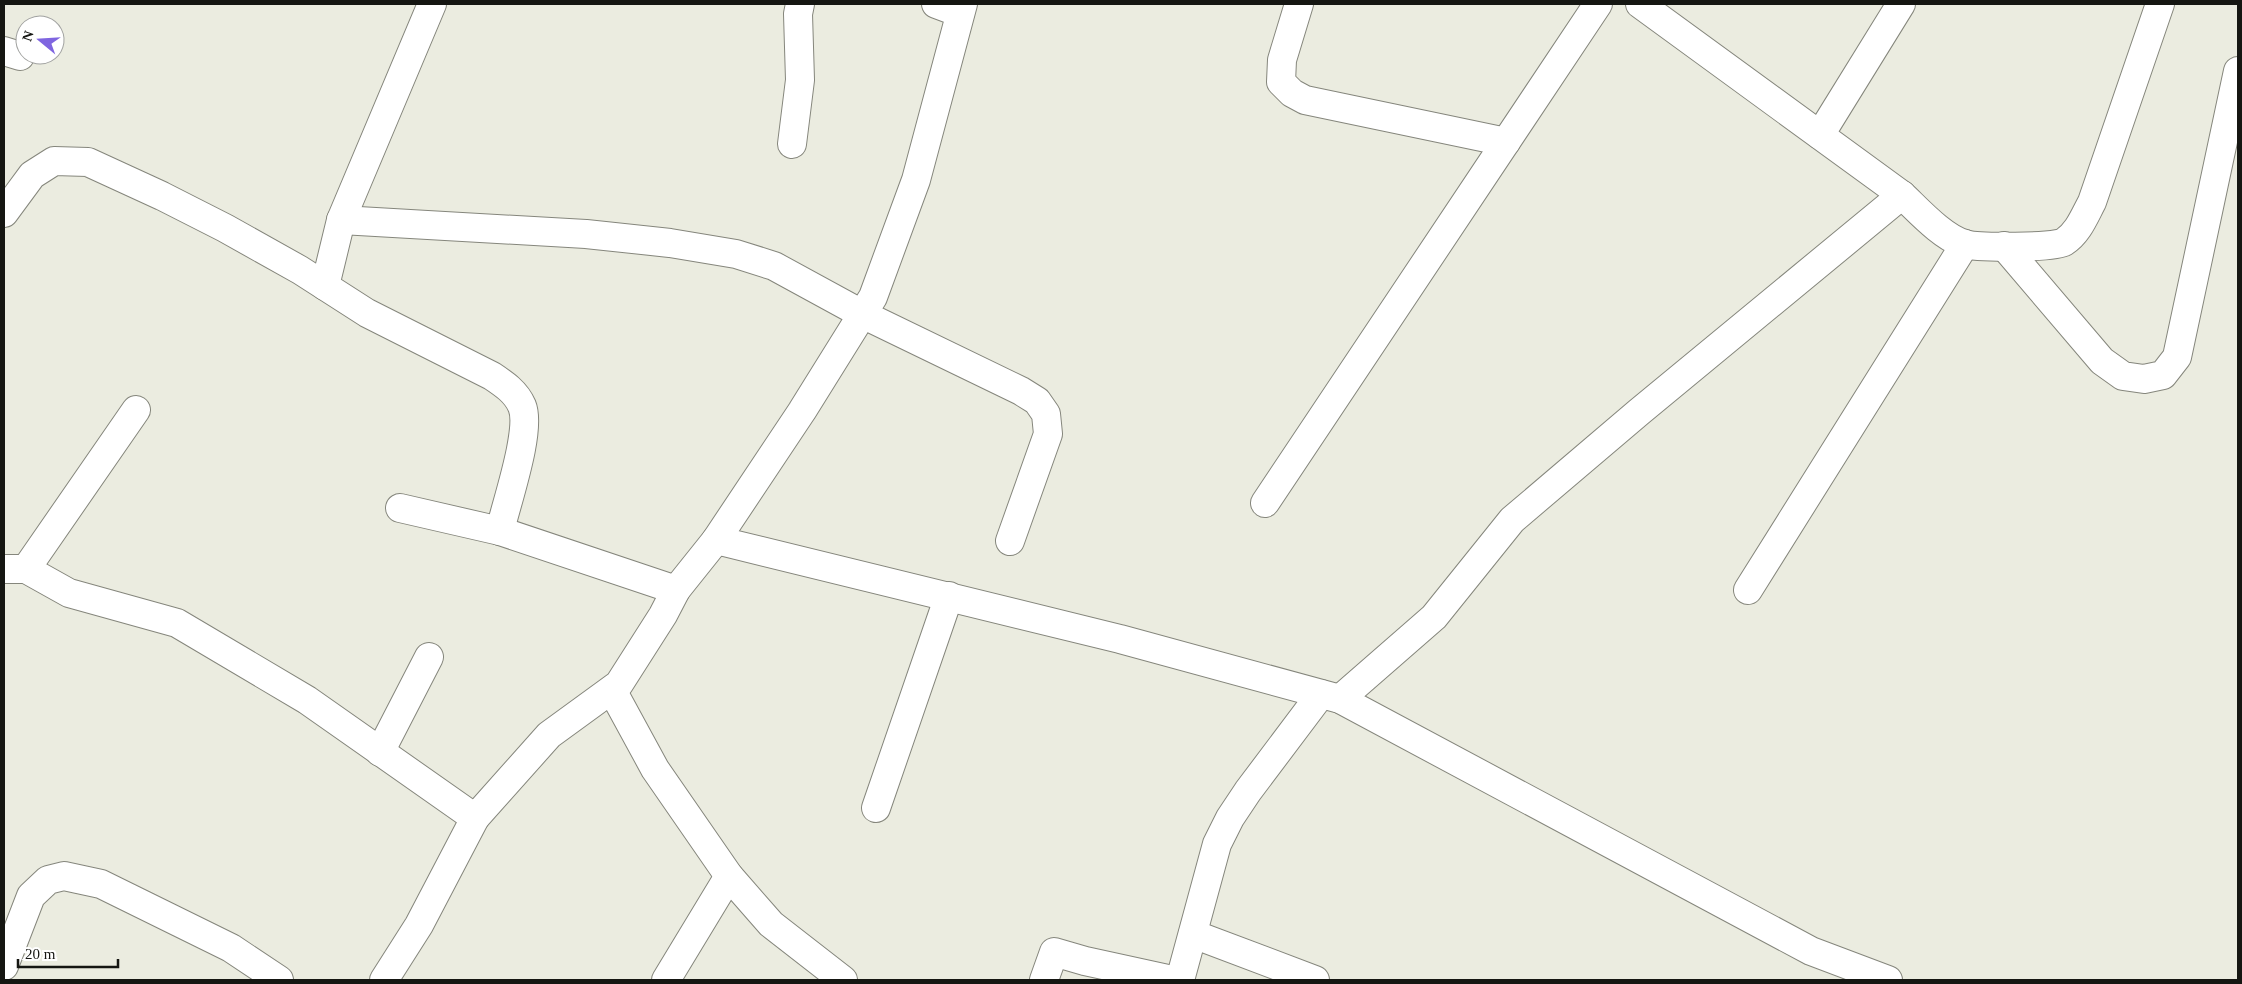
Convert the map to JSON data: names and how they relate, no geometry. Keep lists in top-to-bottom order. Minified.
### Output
{"scale_bar":"20 m","north":"left"}
